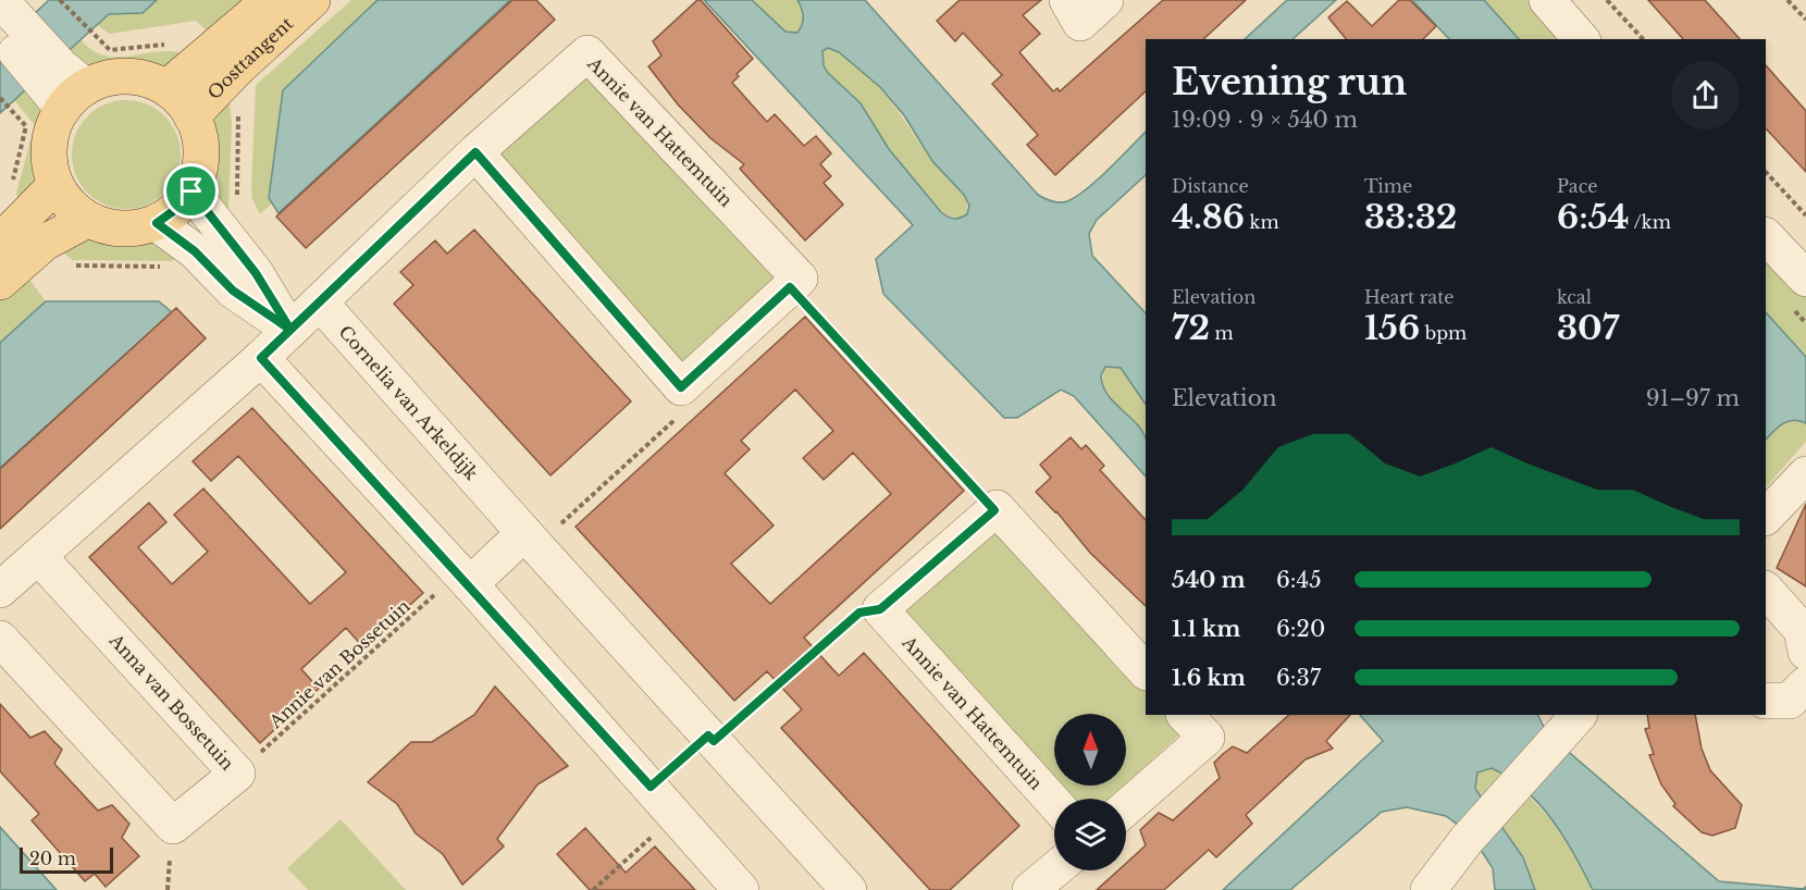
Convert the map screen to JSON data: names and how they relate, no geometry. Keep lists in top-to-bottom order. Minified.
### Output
{"streets":{"main road":["Oosttangent"],"street":["Annie van Hattemtuin","Cornelia van Arkeldijk","Anna van Bossetuin"],"path":["Annie van Bossetuin"]},"crossings":[["Annie van Hattemtuin","Cornelia van Arkeldijk"],["Annie van Bossetuin","Anna van Bossetuin"]],"scale_bar":"20 m","north":"top","page":{"heading":["Evening run","19:09 · 9 × 540 m"],"stats":[["Distance","4.86 km"],["Time","33:32"],["Pace","6:54 /km"],["Elevation","72 m"],["Heart rate","156 bpm"],["kcal","307"]],"chart":["Elevation","91–97 m"],"list":[{"name":"540 m","note":"6:45"},{"name":"1.1 km","note":"6:20"},{"name":"1.6 km","note":"6:37"}],"scale":"20 m"}}
